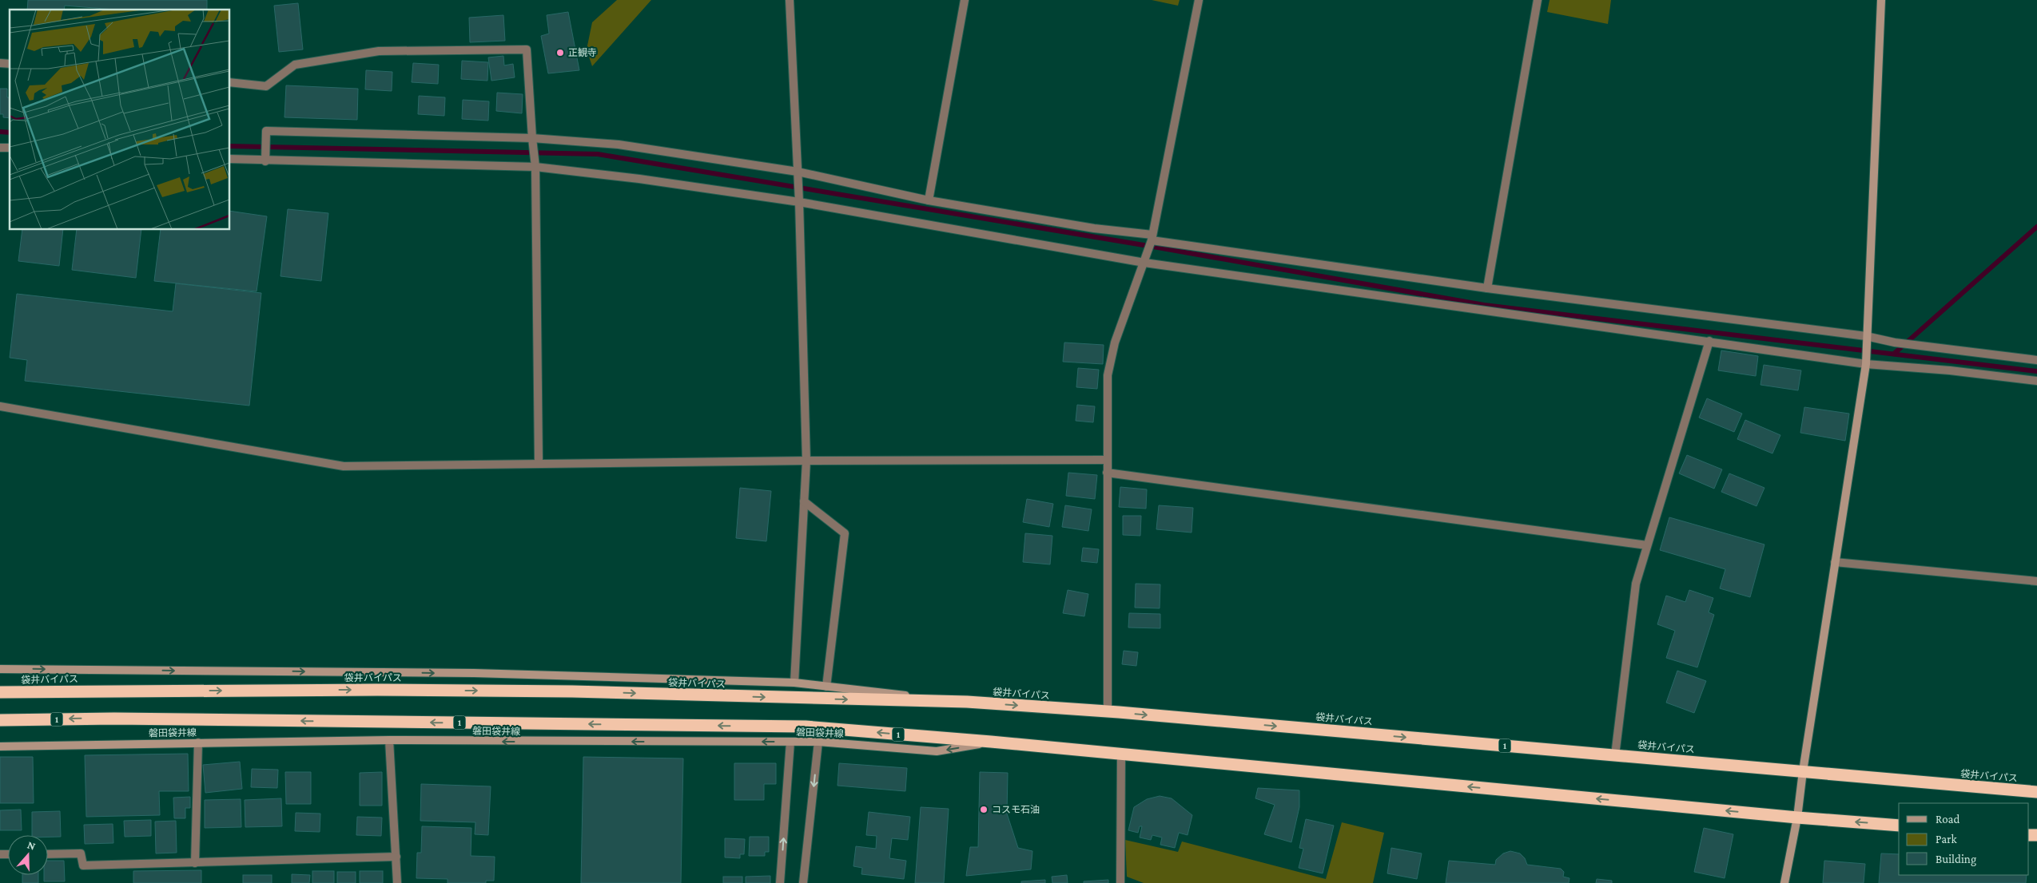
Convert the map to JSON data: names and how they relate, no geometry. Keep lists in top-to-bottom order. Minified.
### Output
{"streets":{"highway":["袋井バイパス","1"],"main road":["磐田袋井線"]},"crossings":[["1","磐田袋井線"]],"places":["正観寺","コスモ石油"],"legend":["Road","Park","Building"],"north":"top"}
